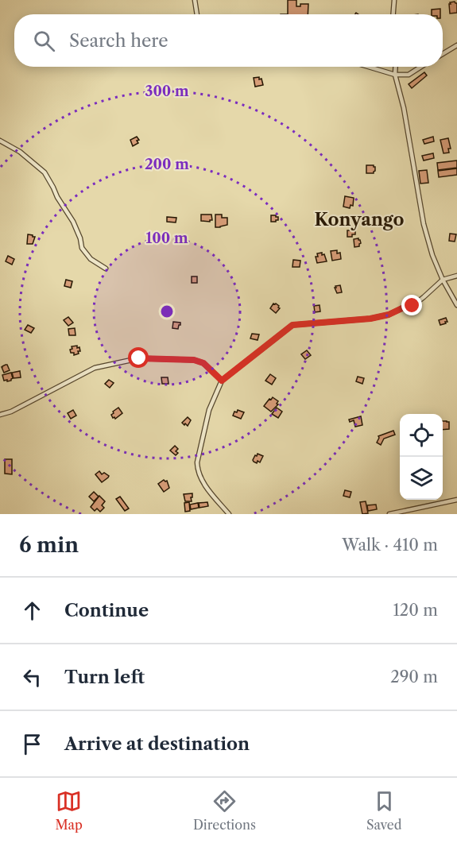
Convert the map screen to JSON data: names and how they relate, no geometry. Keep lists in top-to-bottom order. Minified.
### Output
{"districts":["Konyango"],"page":{"search":"Search here","heading":["6 min","Walk · 410 m"],"list":[["Continue","120 m"],["Turn left","290 m"],"Arrive at destination"],"nav":["Map","Directions","Saved"]},"rings":["300 m","200 m","100 m"]}
